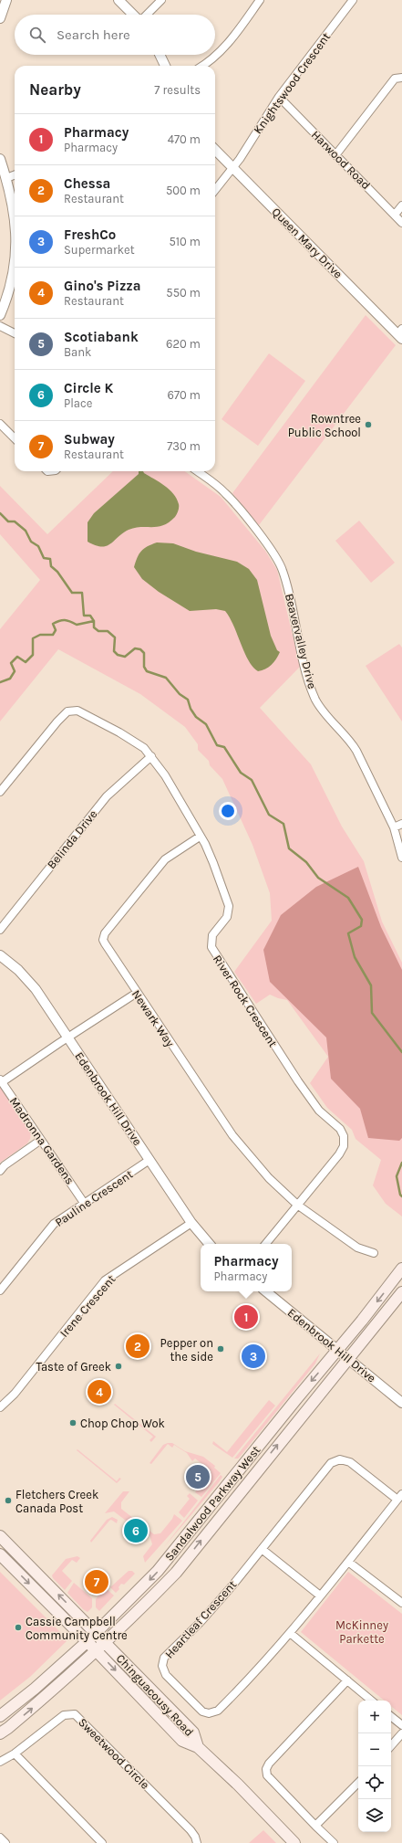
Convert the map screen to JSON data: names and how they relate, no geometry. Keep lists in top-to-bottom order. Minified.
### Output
{"streets":{"main road":["Sandalwood Parkway West","Chinguacousy Road"],"street":["Knightswood Crescent","Harwood Road","Queen Mary Drive","Beavervalley Drive","Belinda Drive","River Rock Crescent","Newark Way","Edenbrook Hill Drive","Madronna Gardens","Pauline Crescent","Irene Crescent","Heartleaf Crescent","Sweetwood Circle"]},"crossings":[["Knightswood Crescent","Harwood Road"],["Knightswood Crescent","Queen Mary Drive"],["Belinda Drive","River Rock Crescent"],["River Rock Crescent","Newark Way"],["Edenbrook Hill Drive","Pauline Crescent"],["Edenbrook Hill Drive","Irene Crescent"],["Edenbrook Hill Drive","Sandalwood Parkway West"],["Madronna Gardens","Pauline Crescent"],["Sandalwood Parkway West","Chinguacousy Road"]],"parks":["McKinney Parkette"],"places":["Rowntree Public School","Pepper on the side","Taste of Greek","Chop Chop Wok","Fletchers Creek Canada Post","Cassie Campbell Community Centre"],"page":{"search":"Search here","heading":["Nearby","7 results"],"list":[{"mark":"1","name":"Pharmacy","note":"Pharmacy","value":"470 m"},{"mark":"2","name":"Chessa","note":"Restaurant","value":"500 m"},{"mark":"3","name":"FreshCo","note":"Supermarket","value":"510 m"},{"mark":"4","name":"Gino's Pizza","note":"Restaurant","value":"550 m"},{"mark":"5","name":"Scotiabank","note":"Bank","value":"620 m"},{"mark":"6","name":"Circle K","note":"Place","value":"670 m"},{"mark":"7","name":"Subway","note":"Restaurant","value":"730 m"}],"popup":["Pharmacy","Pharmacy"],"pins":["1","2","3","4","5","6","7"],"map_buttons":["+","−"]}}
